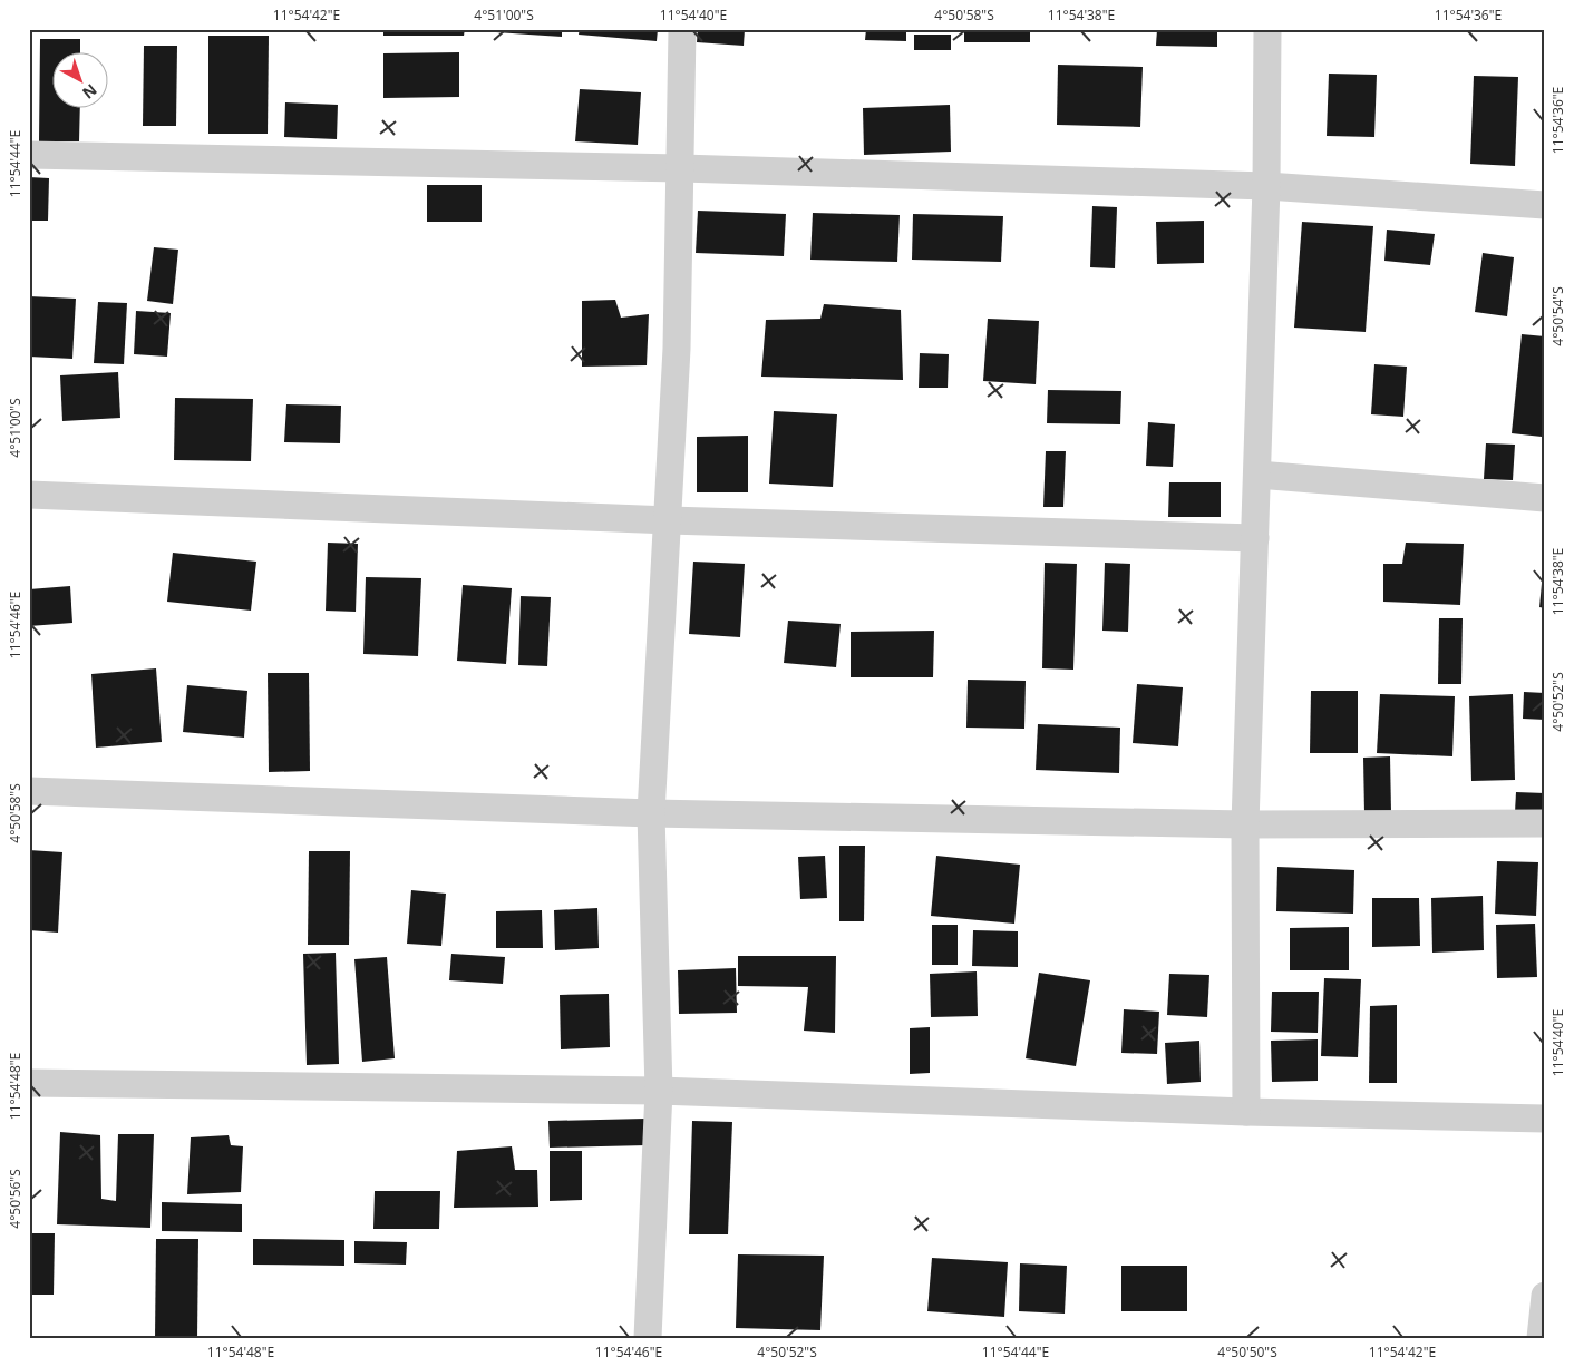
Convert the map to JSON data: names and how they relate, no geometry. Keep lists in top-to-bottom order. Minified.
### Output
{"north":"bottom right","coordinates":["11°54'42\"E","4°51'00\"S","11°54'40\"E","4°50'58\"S","11°54'38\"E","11°54'36\"E","11°54'44\"E","4°50'54\"S","11°54'46\"E","4°50'52\"S","11°54'48\"E","4°50'56\"S","4°50'50\"S"]}
